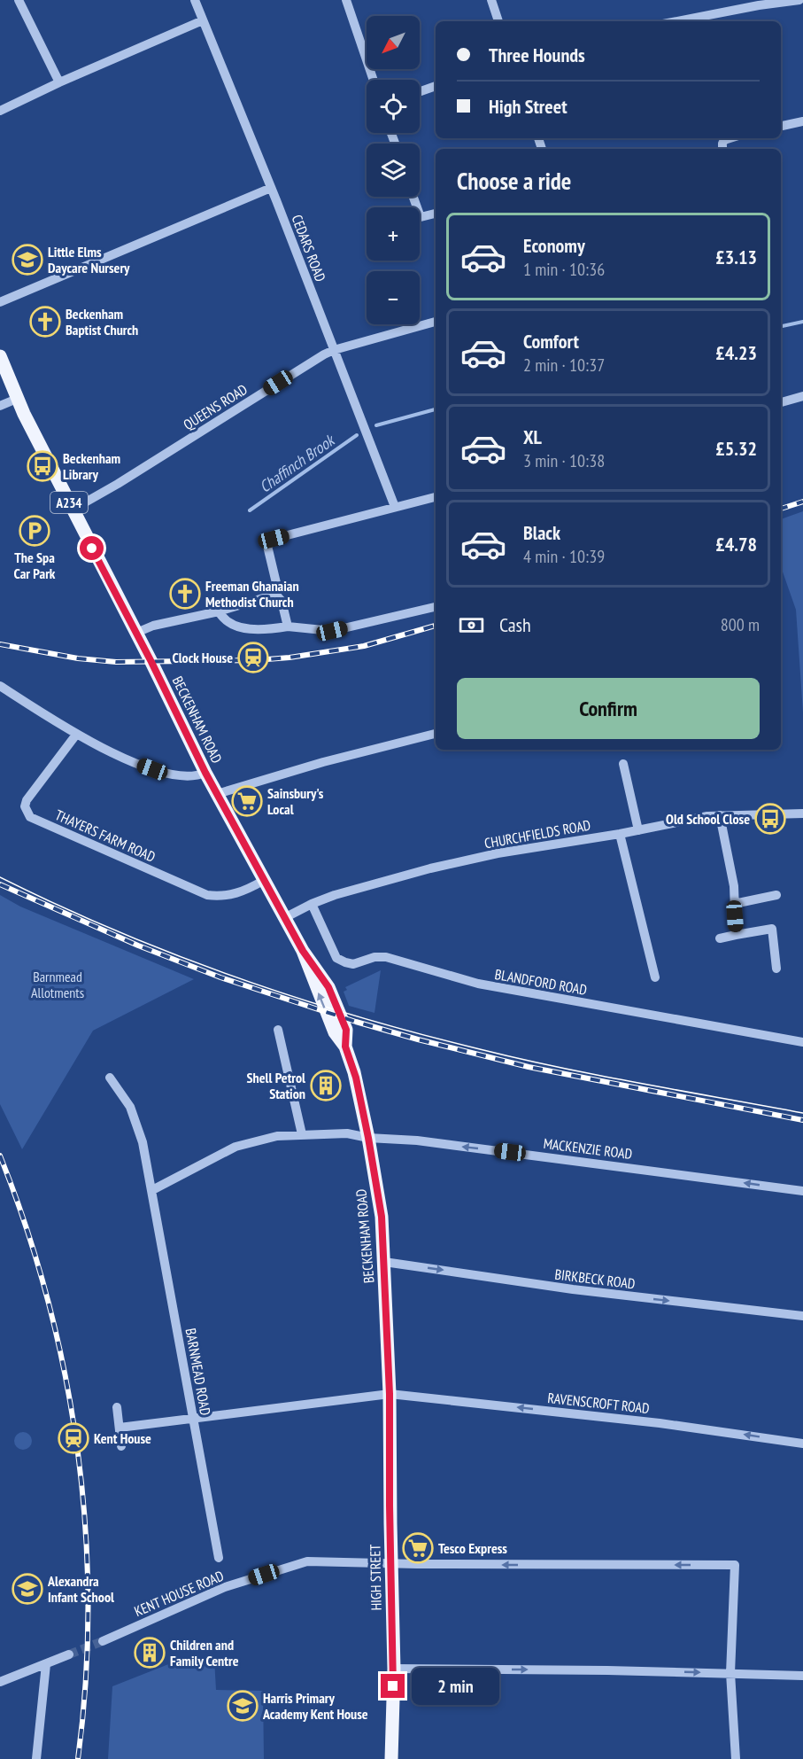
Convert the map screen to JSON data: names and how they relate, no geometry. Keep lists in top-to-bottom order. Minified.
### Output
{"streets":{"main road":["A234","BECKENHAM ROAD","HIGH STREET"],"street":["CEDARS ROAD","QUEENS ROAD","CHURCHFIELDS ROAD","THAYERS FARM ROAD","BLANDFORD ROAD","MACKENZIE ROAD","BIRKBECK ROAD","BARNMEAD ROAD","RAVENSCROFT ROAD","KENT HOUSE ROAD"]},"crossings":[["CEDARS ROAD","QUEENS ROAD"],["QUEENS ROAD","BECKENHAM ROAD"],["BECKENHAM ROAD","CHURCHFIELDS ROAD"],["BECKENHAM ROAD","THAYERS FARM ROAD"],["BECKENHAM ROAD","MACKENZIE ROAD"],["BECKENHAM ROAD","BIRKBECK ROAD"],["BECKENHAM ROAD","RAVENSCROFT ROAD"],["BECKENHAM ROAD","HIGH STREET"],["CHURCHFIELDS ROAD","BLANDFORD ROAD"],["BARNMEAD ROAD","RAVENSCROFT ROAD"],["RAVENSCROFT ROAD","HIGH STREET"],["HIGH STREET","KENT HOUSE ROAD"]],"one_way":["MACKENZIE ROAD","BIRKBECK ROAD","RAVENSCROFT ROAD"],"water":["Chaffinch Brook"],"parks":["Barnmead Allotments"],"places":{"school or university":["Little Elms Daycare Nursery","Alexandra Infant School","Harris Primary Academy Kent House"],"church":["Beckenham Baptist Church","Freeman Ghanaian Methodist Church"],"bus stop":["Beckenham Library","Old School Close"],"parking":["The Spa Car Park"],"station":["Clock House","Kent House"],"supermarket":["Sainsbury's Local","Tesco Express"],"building":["Shell Petrol Station","Children and Family Centre"]},"north":"bottom left","page":{"map_buttons":["+","−"],"banner":["Three Hounds","High Street"],"heading":"Choose a ride","list":[{"name":"Economy","note":"1 min · 10:36","value":"£3.13"},{"name":"Comfort","note":"2 min · 10:37","value":"£4.23"},{"name":"XL","note":"3 min · 10:38","value":"£5.32"},{"name":"Black","note":"4 min · 10:39","value":"£4.78"}],"pay":["Cash","800 m"],"buttons":"Confirm","bubble":"2 min"}}
